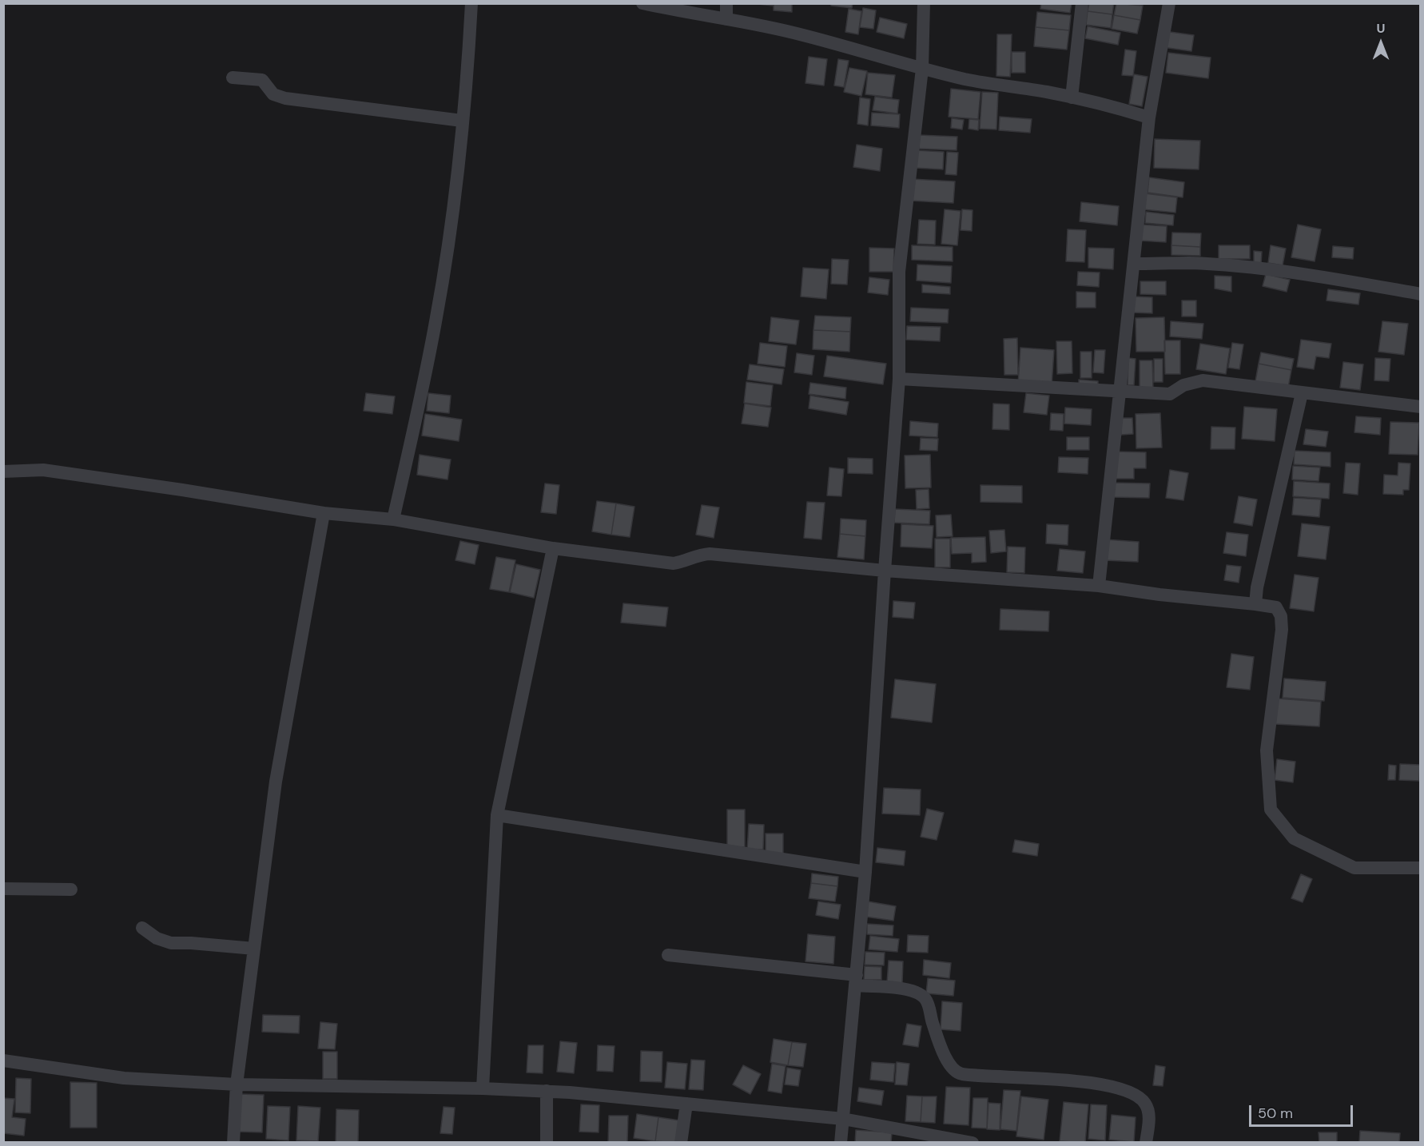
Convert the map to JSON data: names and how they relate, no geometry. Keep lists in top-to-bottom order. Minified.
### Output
{"scale_bar":"50 m","north":"top"}
